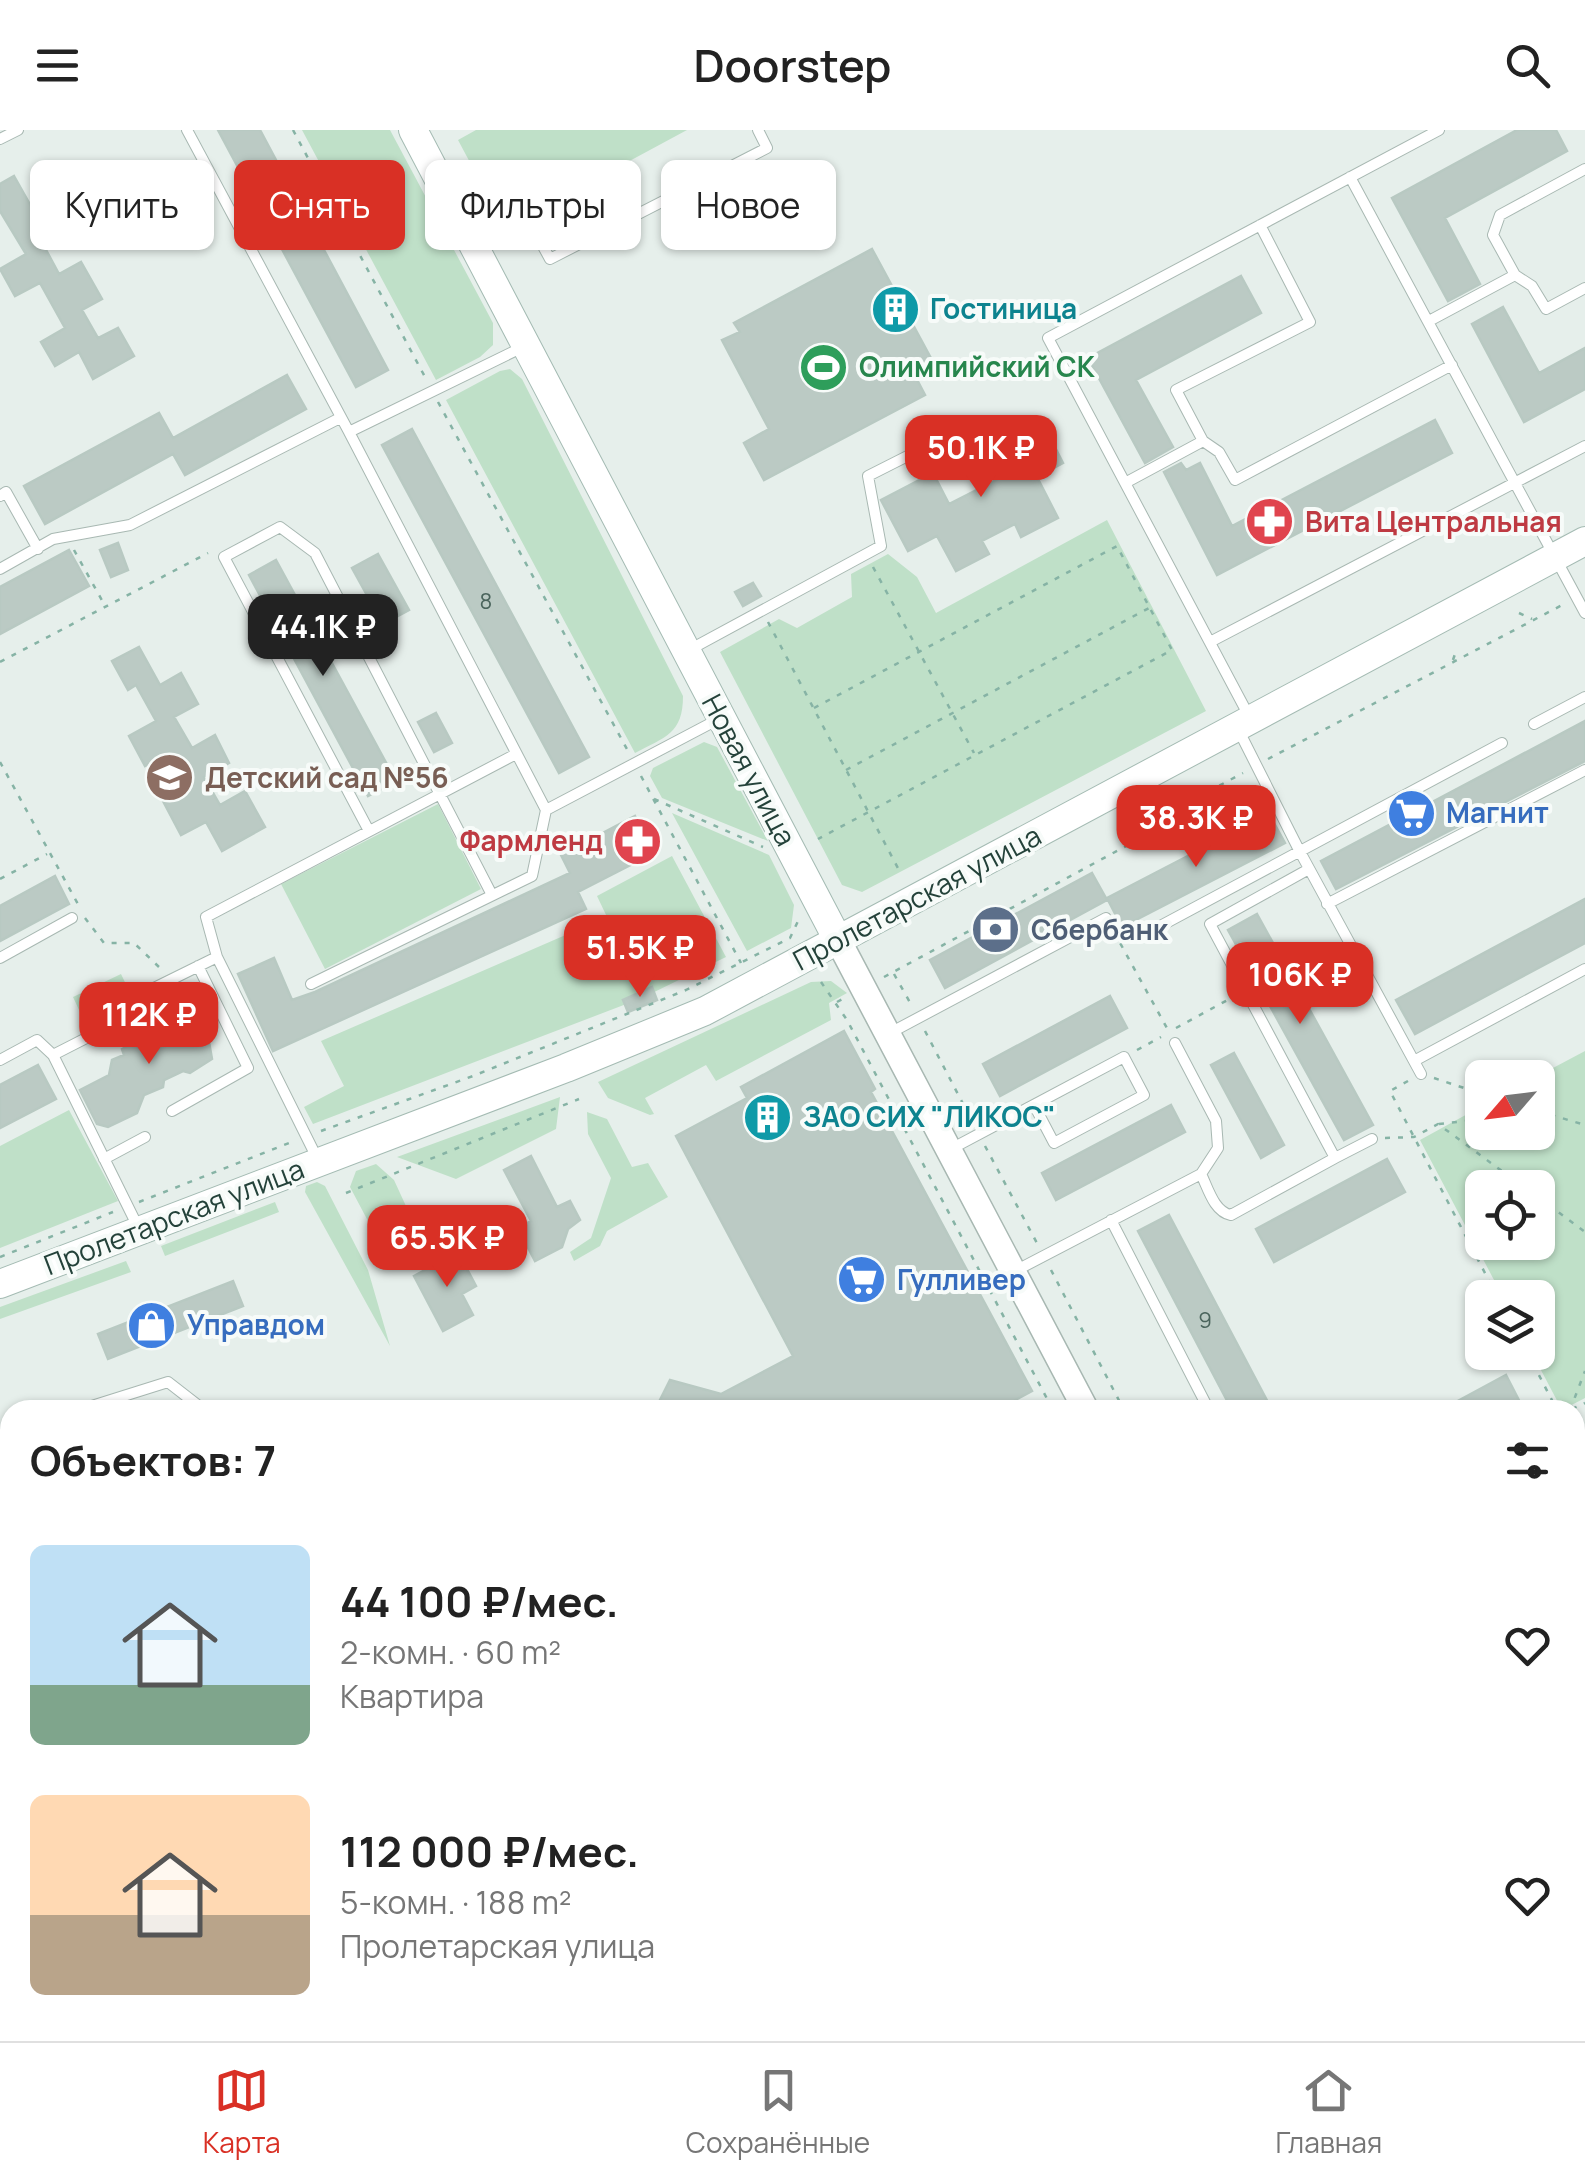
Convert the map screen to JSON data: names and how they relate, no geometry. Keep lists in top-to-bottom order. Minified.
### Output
{"streets":{"main road":["Новая улица","Пролетарская улица"]},"crossings":[["Новая улица","Пролетарская улица"]],"places":{"building":["Гостиница","ЗАО СИХ \"ЛИКОС\""],"sports":["Олимпийский СК"],"pharmacy":["Вита Центральная","Фармленд"],"school or university":["Детский сад №56"],"supermarket":["Магнит","Гулливер"],"bank":["Сбербанк"],"shop":["Управдом"]},"house_numbers":["8","9"],"north":"bottom left","page":{"header":"Doorstep","chip":["Купить","Снять","Фильтры","Новое"],"price":["50.1K ₽","44.1K ₽","38.3K ₽","51.5K ₽","106K ₽","112K ₽","65.5K ₽"],"heading":"Объектов: 7","list":[{"name":"44 100 ₽/мес.","note":"2-комн. · 60 m² · Квартира"},{"name":"112 000 ₽/мес.","note":"5-комн. · 188 m² · Пролетарская улица"}],"tabs":["Карта","Сохранённые","Главная"]}}
